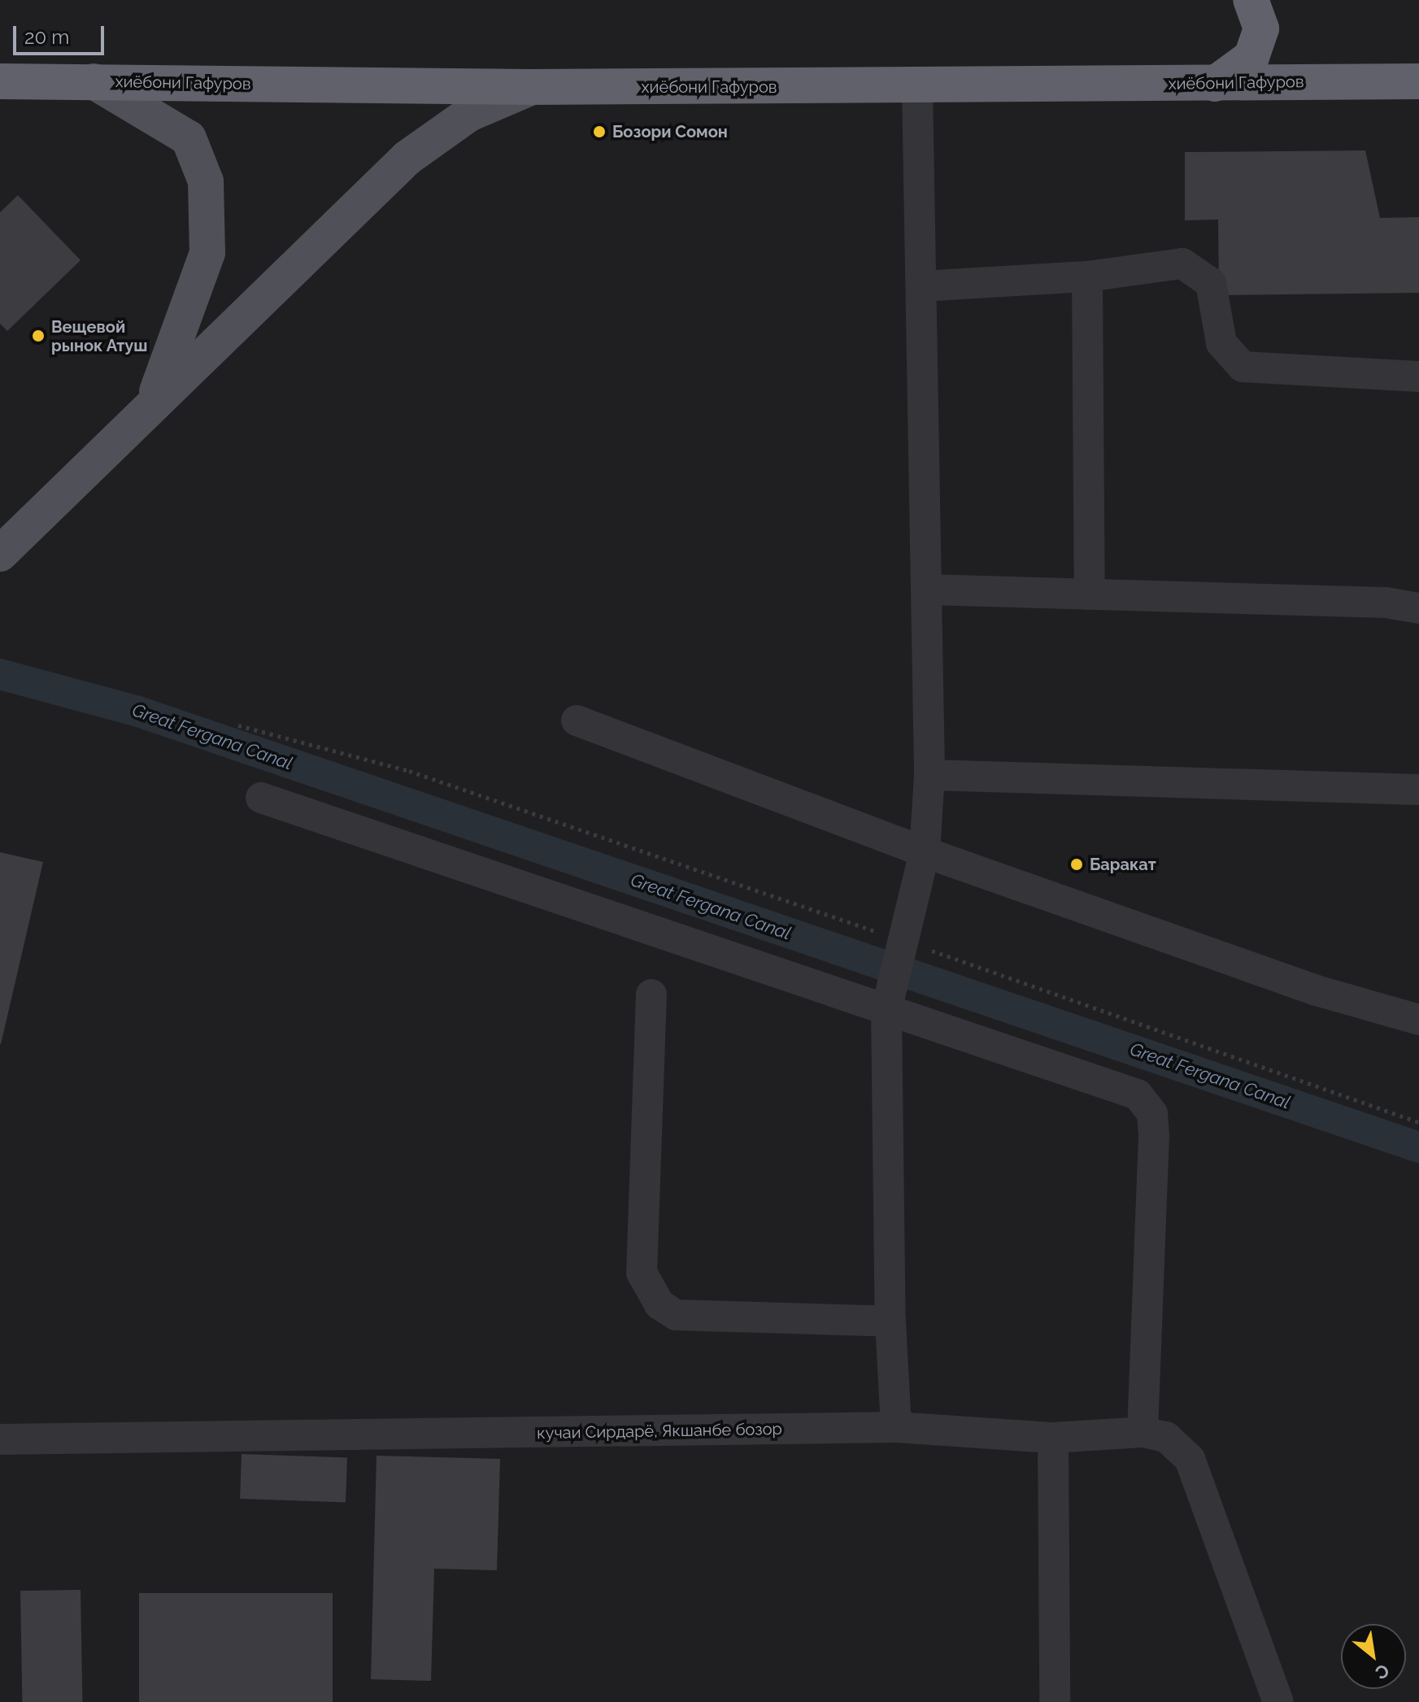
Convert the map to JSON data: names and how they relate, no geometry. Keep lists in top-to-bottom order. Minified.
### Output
{"streets":{"highway":["хиёбони Гафуров"],"street":["кучаи Сирдарё, Якшанбе бозор"]},"water":["Great Fergana Canal"],"places":["Бозори Сомон","Вещевой рынок Атуш","Баракат"],"scale_bar":"20 m","north":"bottom right"}
